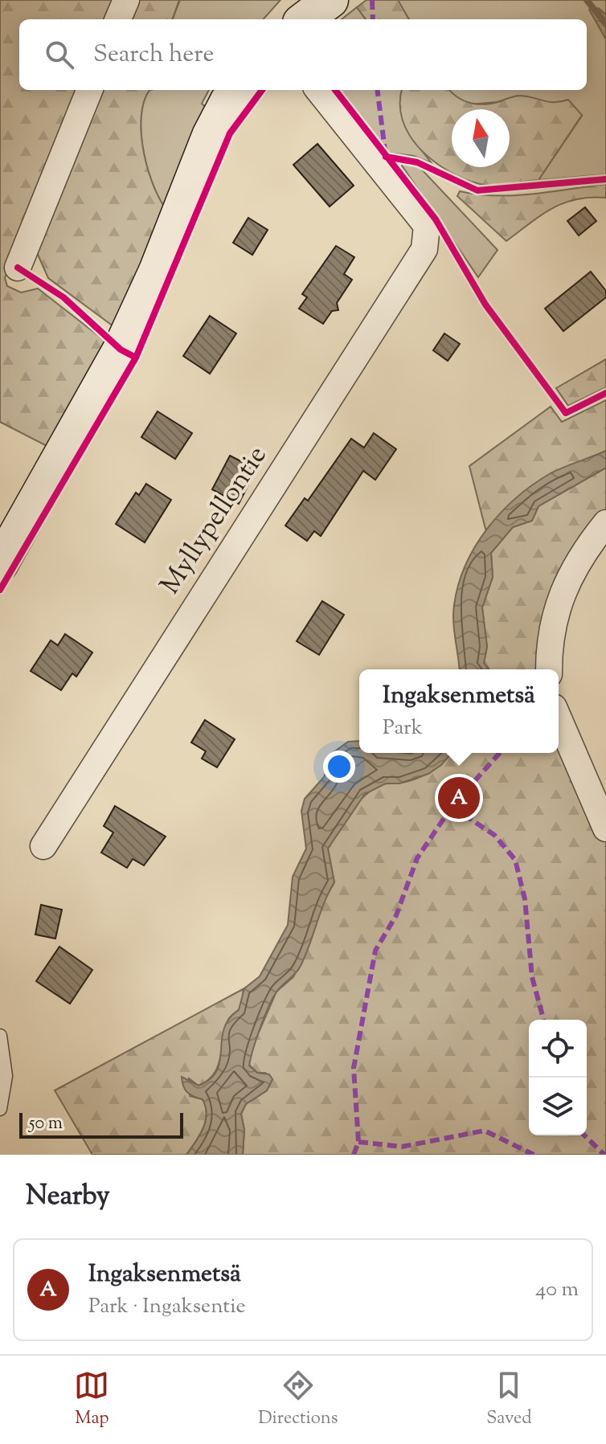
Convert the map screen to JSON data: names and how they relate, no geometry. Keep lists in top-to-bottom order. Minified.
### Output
{"streets":{"street":["Myllypellontie"]},"scale_bar":"50 m","north":"top","page":{"search":"Search here","popup":["Ingaksenmetsä","Park"],"pins":"A","scale":"50 m","heading":"Nearby","list":[{"mark":"A","name":"Ingaksenmetsä","note":"Park · Ingaksentie","value":"40 m"}],"nav":["Map","Directions","Saved"]}}
